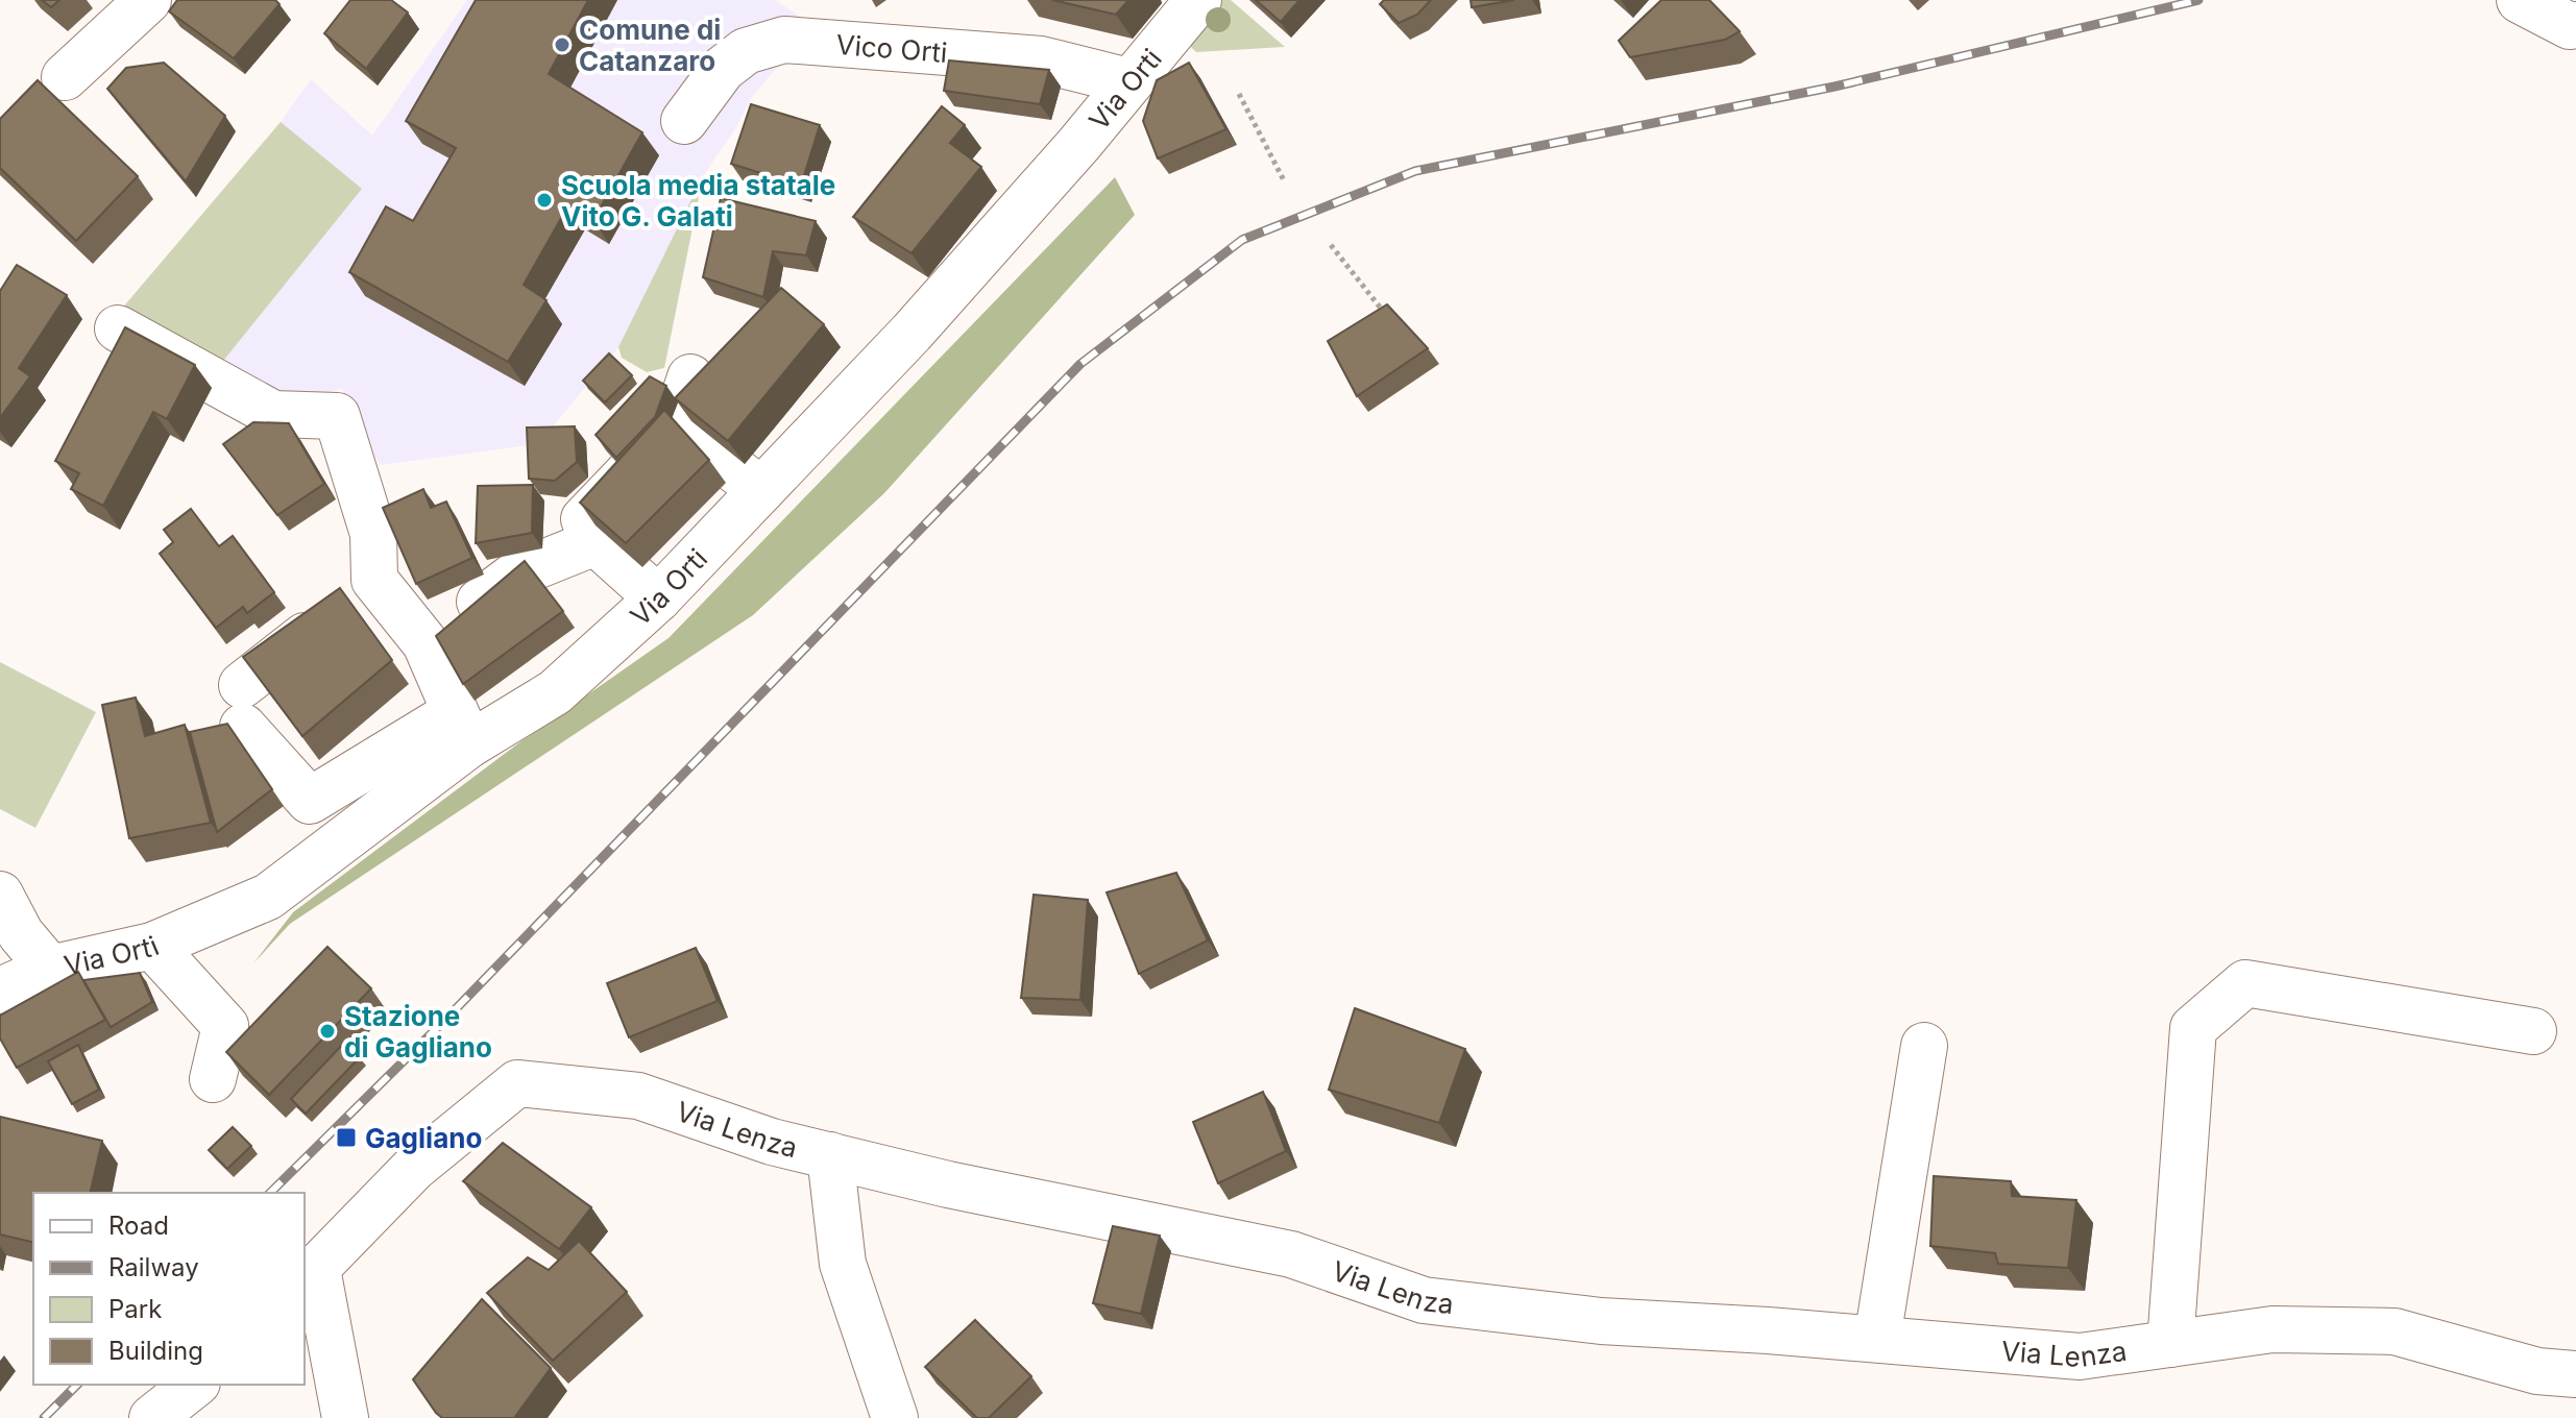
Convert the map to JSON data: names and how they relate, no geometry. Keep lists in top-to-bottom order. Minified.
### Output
{"streets":{"street":["Vico Orti","Via Orti","Via Lenza"]},"crossings":[["Vico Orti","Via Orti"]],"places":{"other":["Comune di Catanzaro","Scuola media statale Vito G. Galati","Stazione di Gagliano"],"transit":["Gagliano"]},"legend":["Road","Railway","Park","Building"]}
